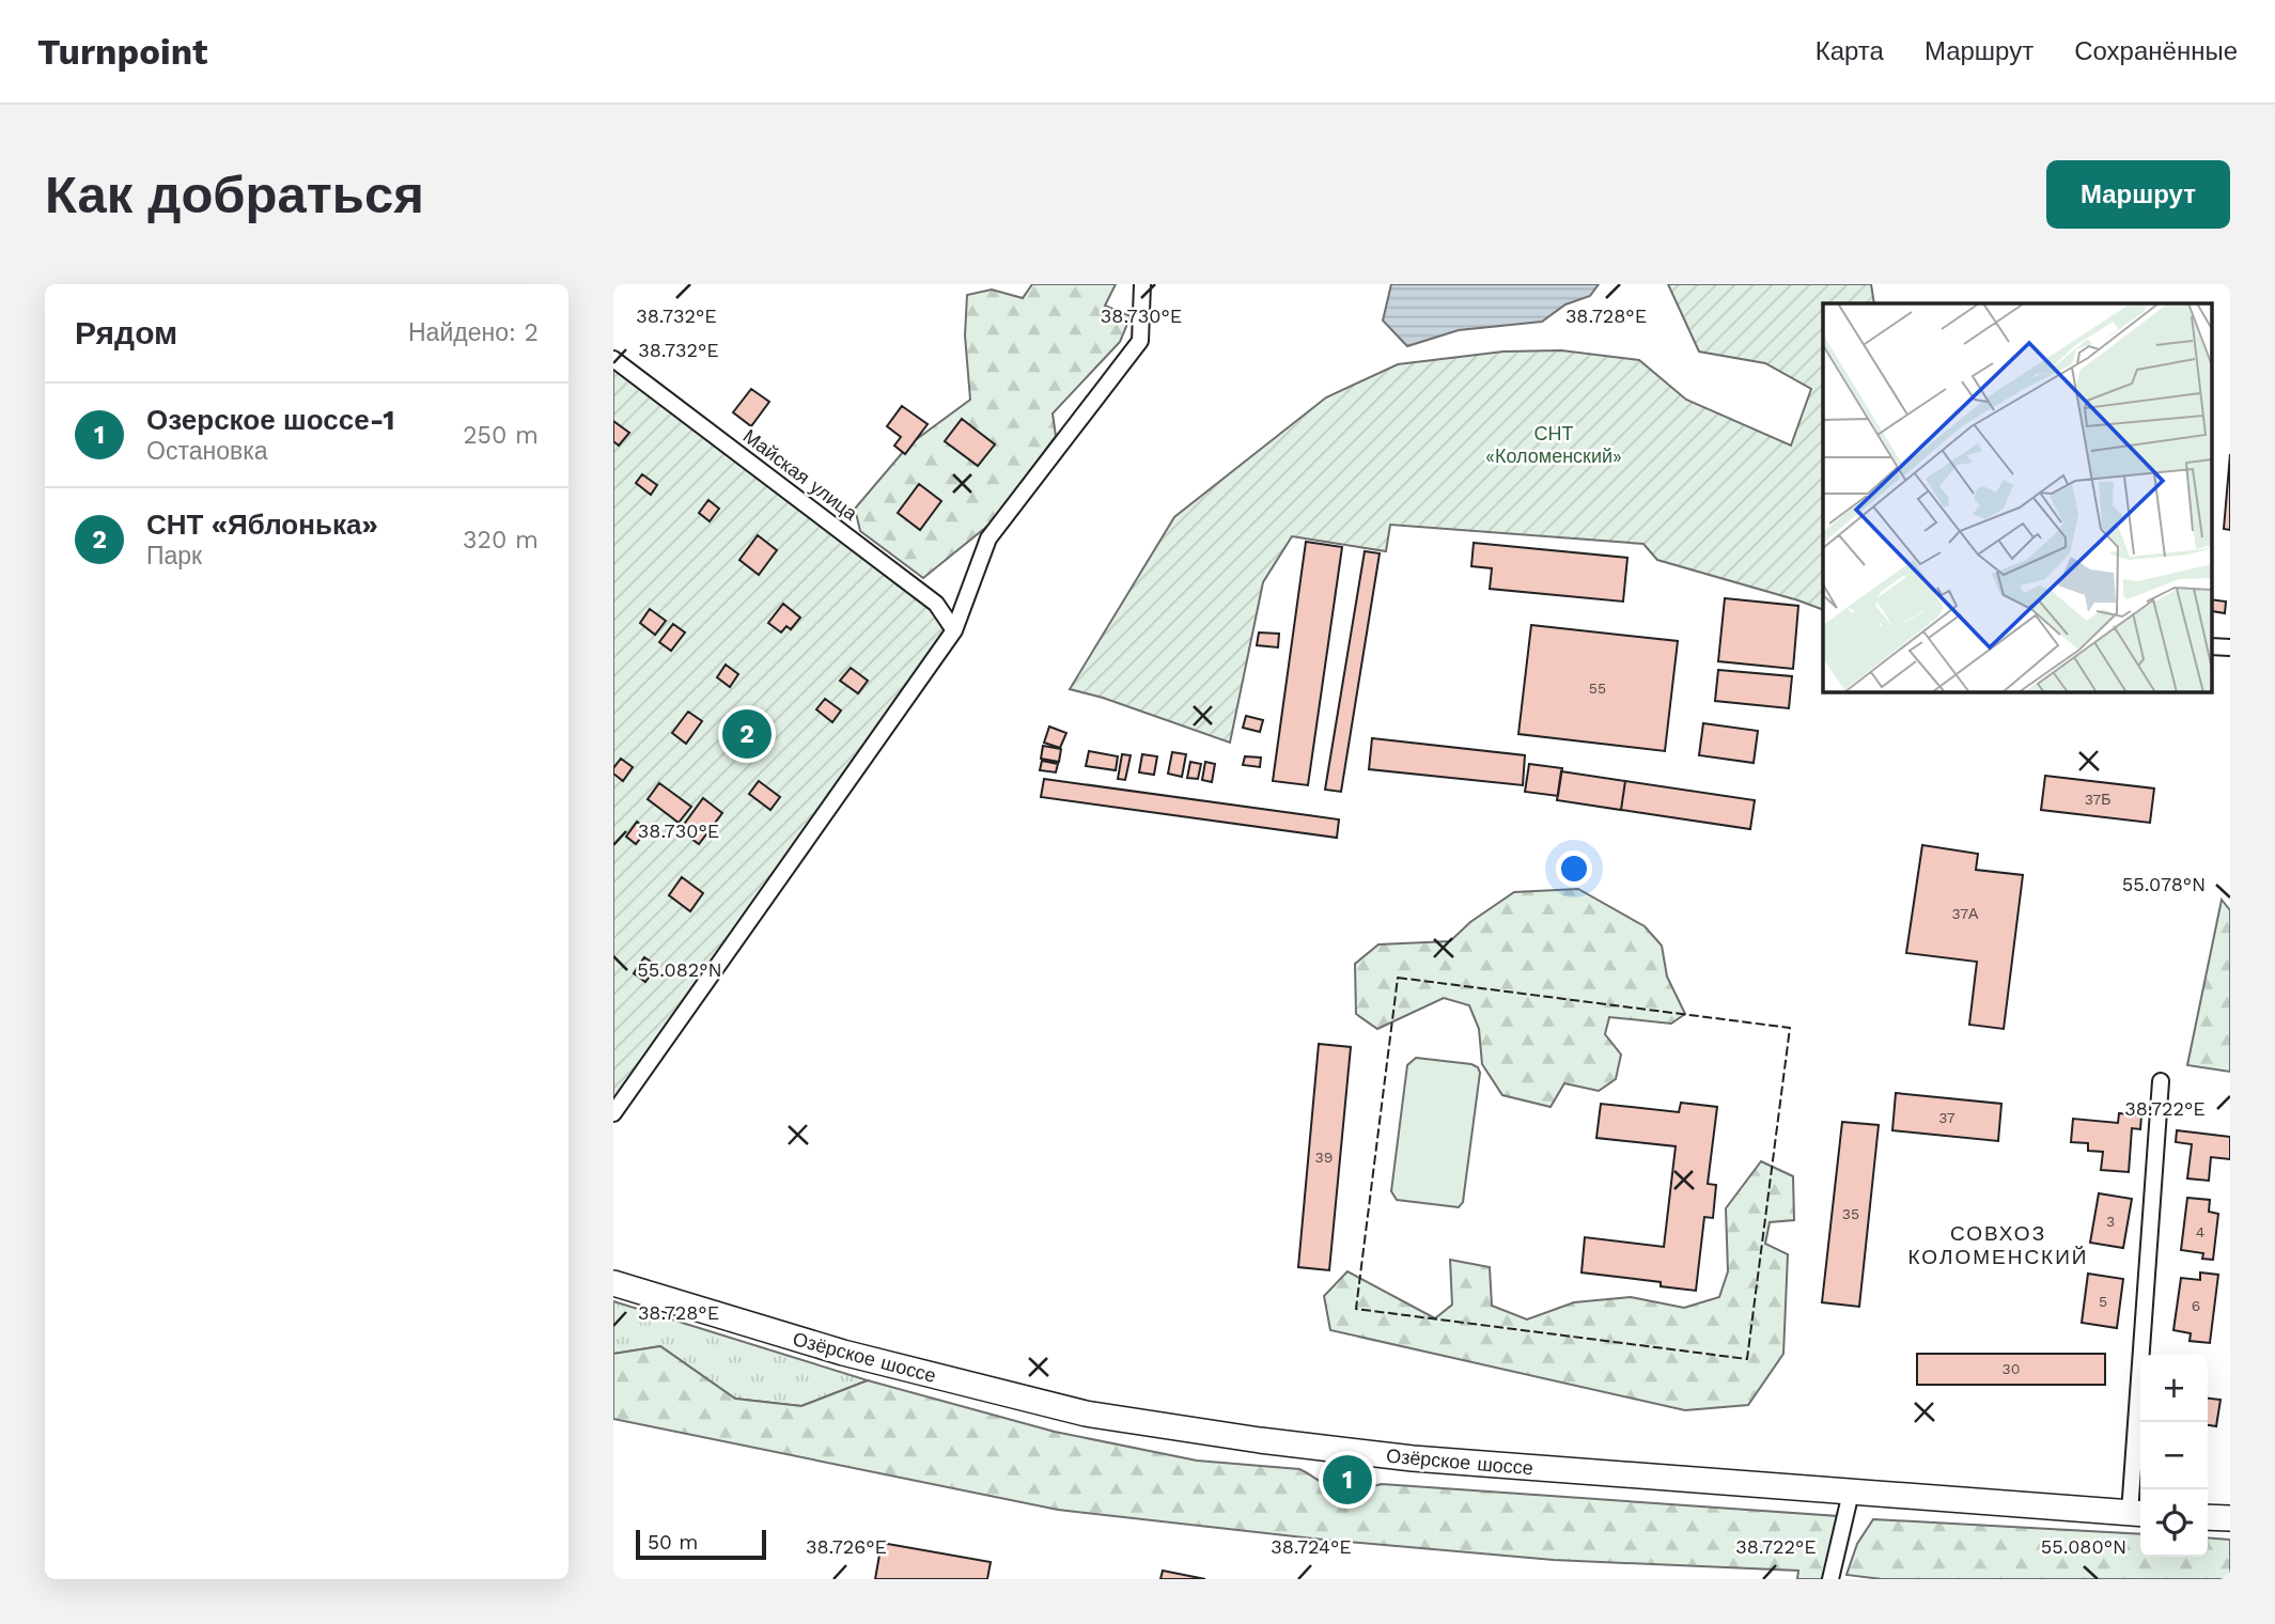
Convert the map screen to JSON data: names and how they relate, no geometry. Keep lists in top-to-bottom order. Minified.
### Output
{"streets":{"main road":["Озёрское шоссе"],"street":["Майская улица"]},"districts":["СОВХОЗ КОЛОМЕНСКИЙ"],"parks":["СНТ «Коломенский»"],"house_numbers":["55","37Б","37А","37","39","35","3","4","5","6","30"],"scale_bar":"50 m","page":{"header":"Turnpoint","nav":["Карта","Маршрут","Сохранённые"],"buttons":"Маршрут","title":"Как добраться","heading":["Рядом","Найдено: 2"],"list":[{"mark":"1","name":"Озерское шоссе-1","note":"Остановка","value":"250 m"},{"mark":"2","name":"СНТ «Яблонька»","note":"Парк","value":"320 m"}],"pins":["2","1"],"map_buttons":["+","−"],"scale":"50 m"},"coordinates":["38.732°E","38.730°E","38.728°E","55.078°N","55.082°N","38.722°E","38.726°E","38.724°E","55.080°N"]}
